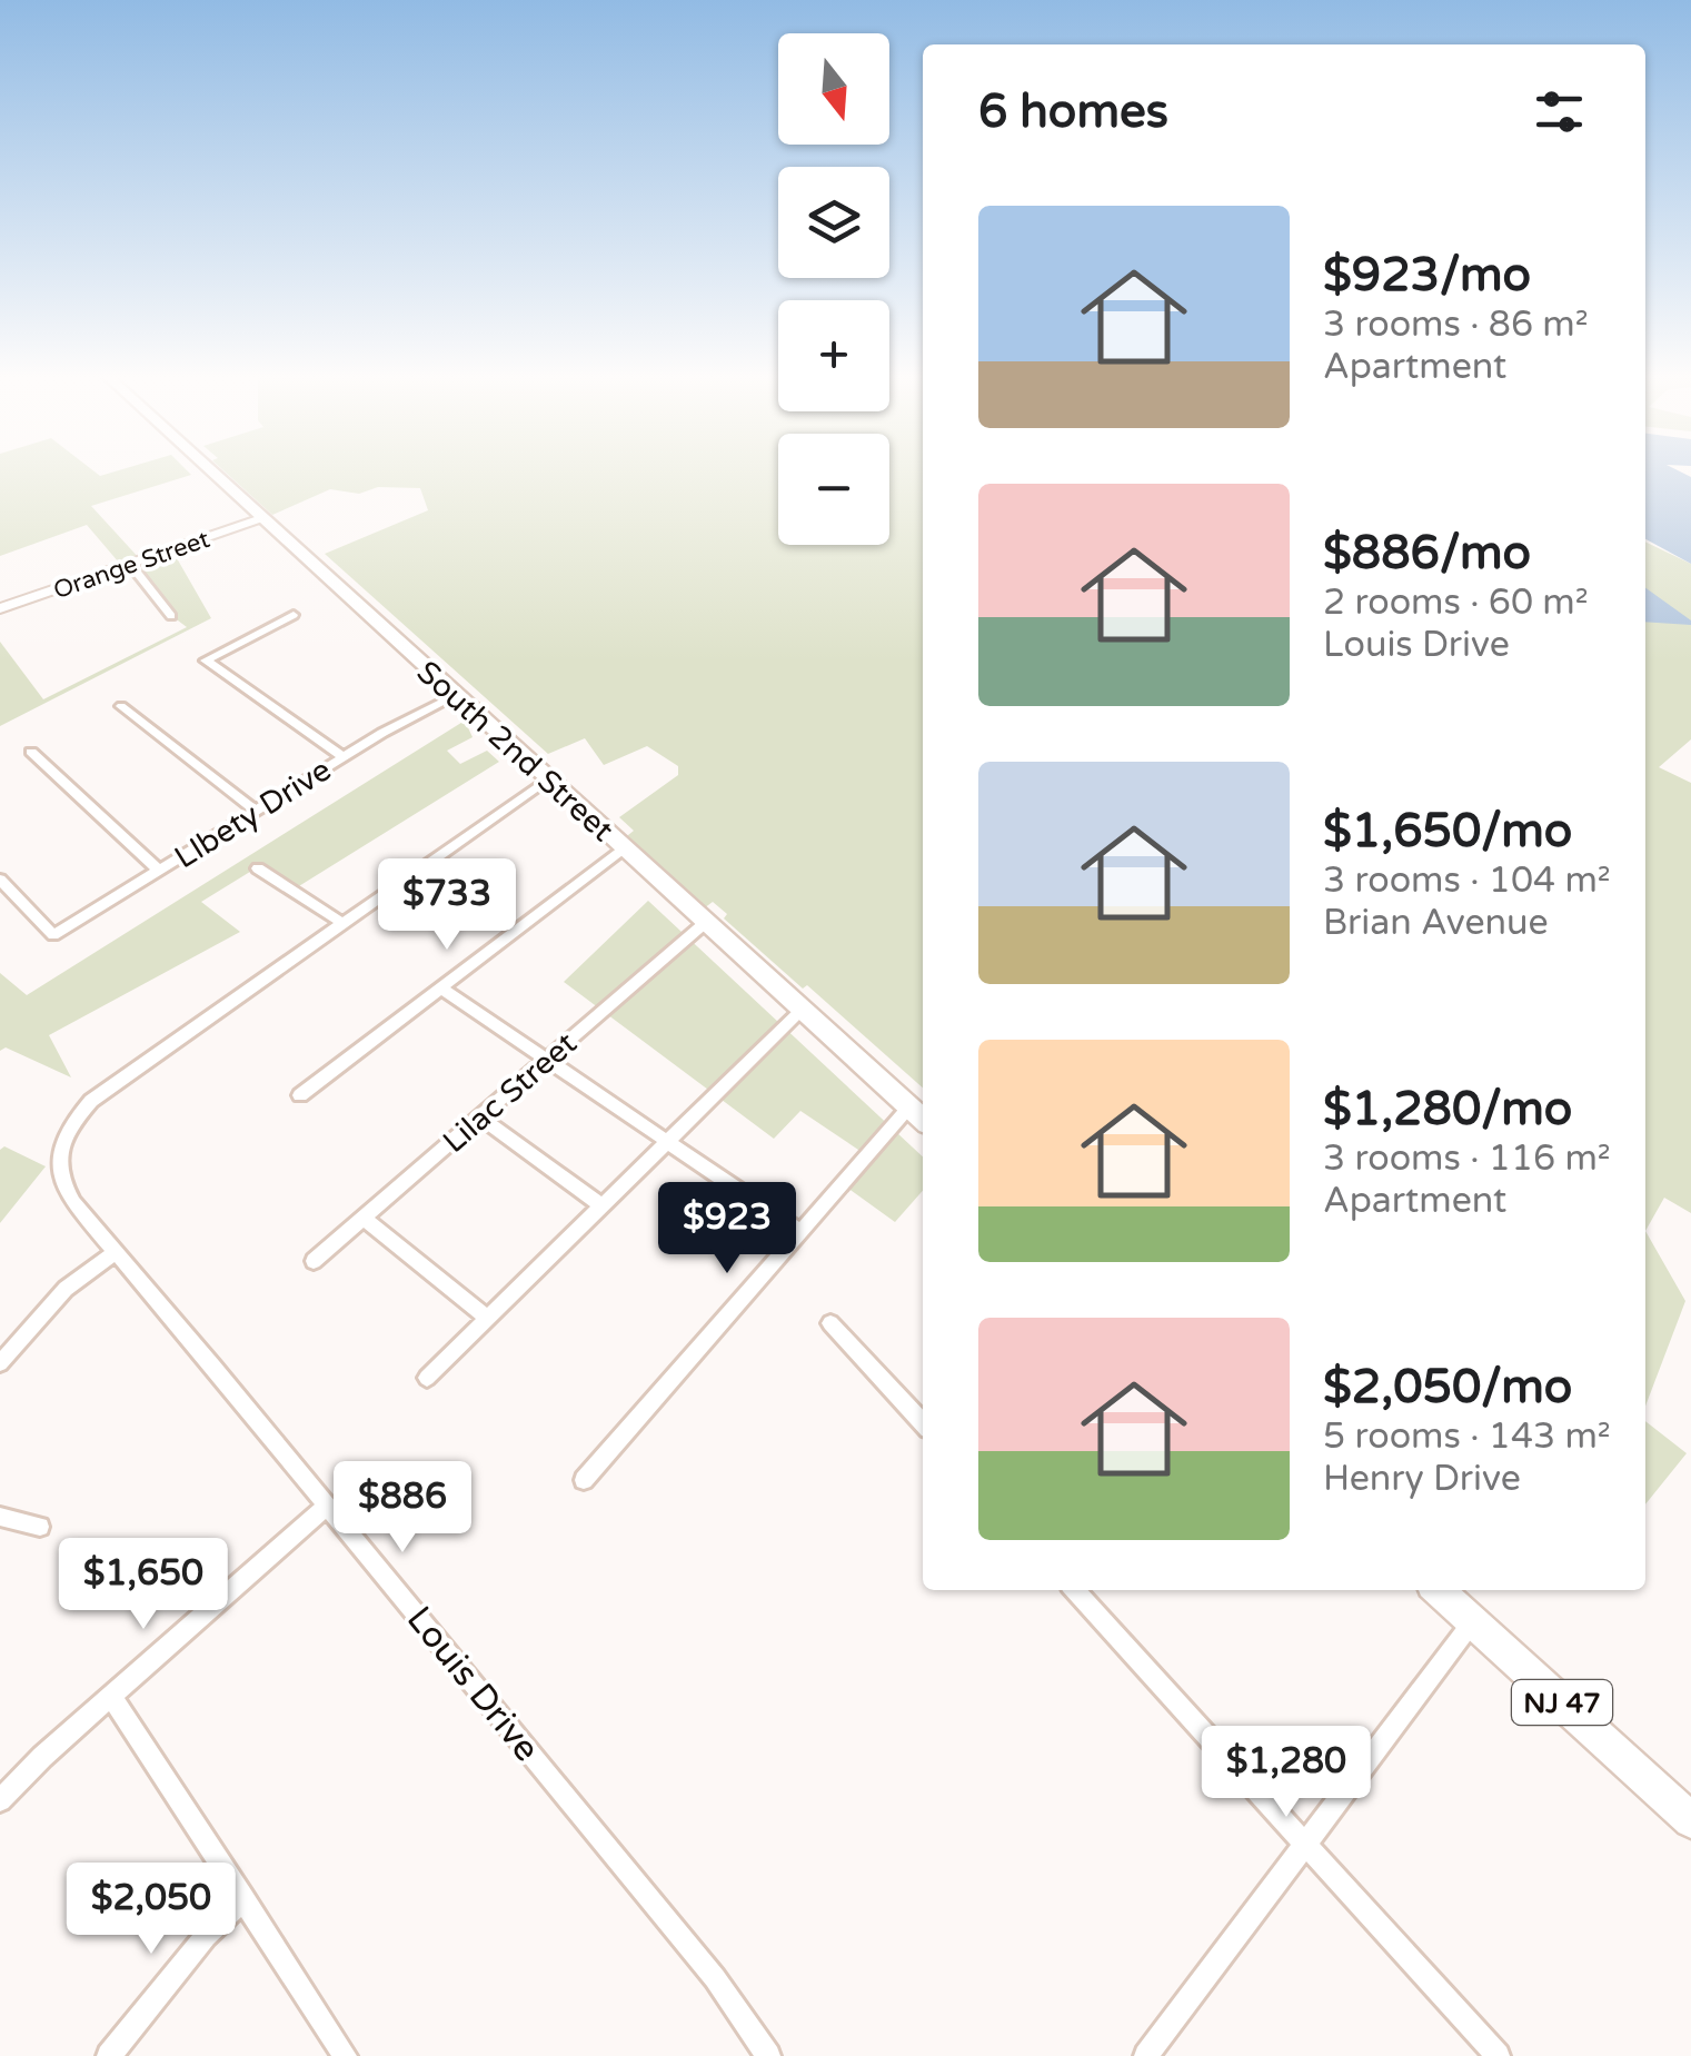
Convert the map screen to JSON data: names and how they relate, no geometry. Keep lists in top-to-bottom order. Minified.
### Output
{"streets":{"main road":["Orange Street","South 2nd Street","NJ 47"],"street":["LIbety Drive","Lilac Street","Louis Drive"]},"crossings":[["Orange Street","South 2nd Street"],["South 2nd Street","LIbety Drive"],["South 2nd Street","Lilac Street"],["South 2nd Street","Louis Drive"]],"north":"bottom","page":{"map_buttons":["+","−"],"heading":"6 homes","list":[{"name":"$923/mo","note":"3 rooms · 86 m² · Apartment"},{"name":"$886/mo","note":"2 rooms · 60 m² · Louis Drive"},{"name":"$1,650/mo","note":"3 rooms · 104 m² · Brian Avenue"},{"name":"$1,280/mo","note":"3 rooms · 116 m² · Apartment"},{"name":"$2,050/mo","note":"5 rooms · 143 m² · Henry Drive"}],"price":["$733","$923","$886","$1,650","$1,280","$2,050"]}}
